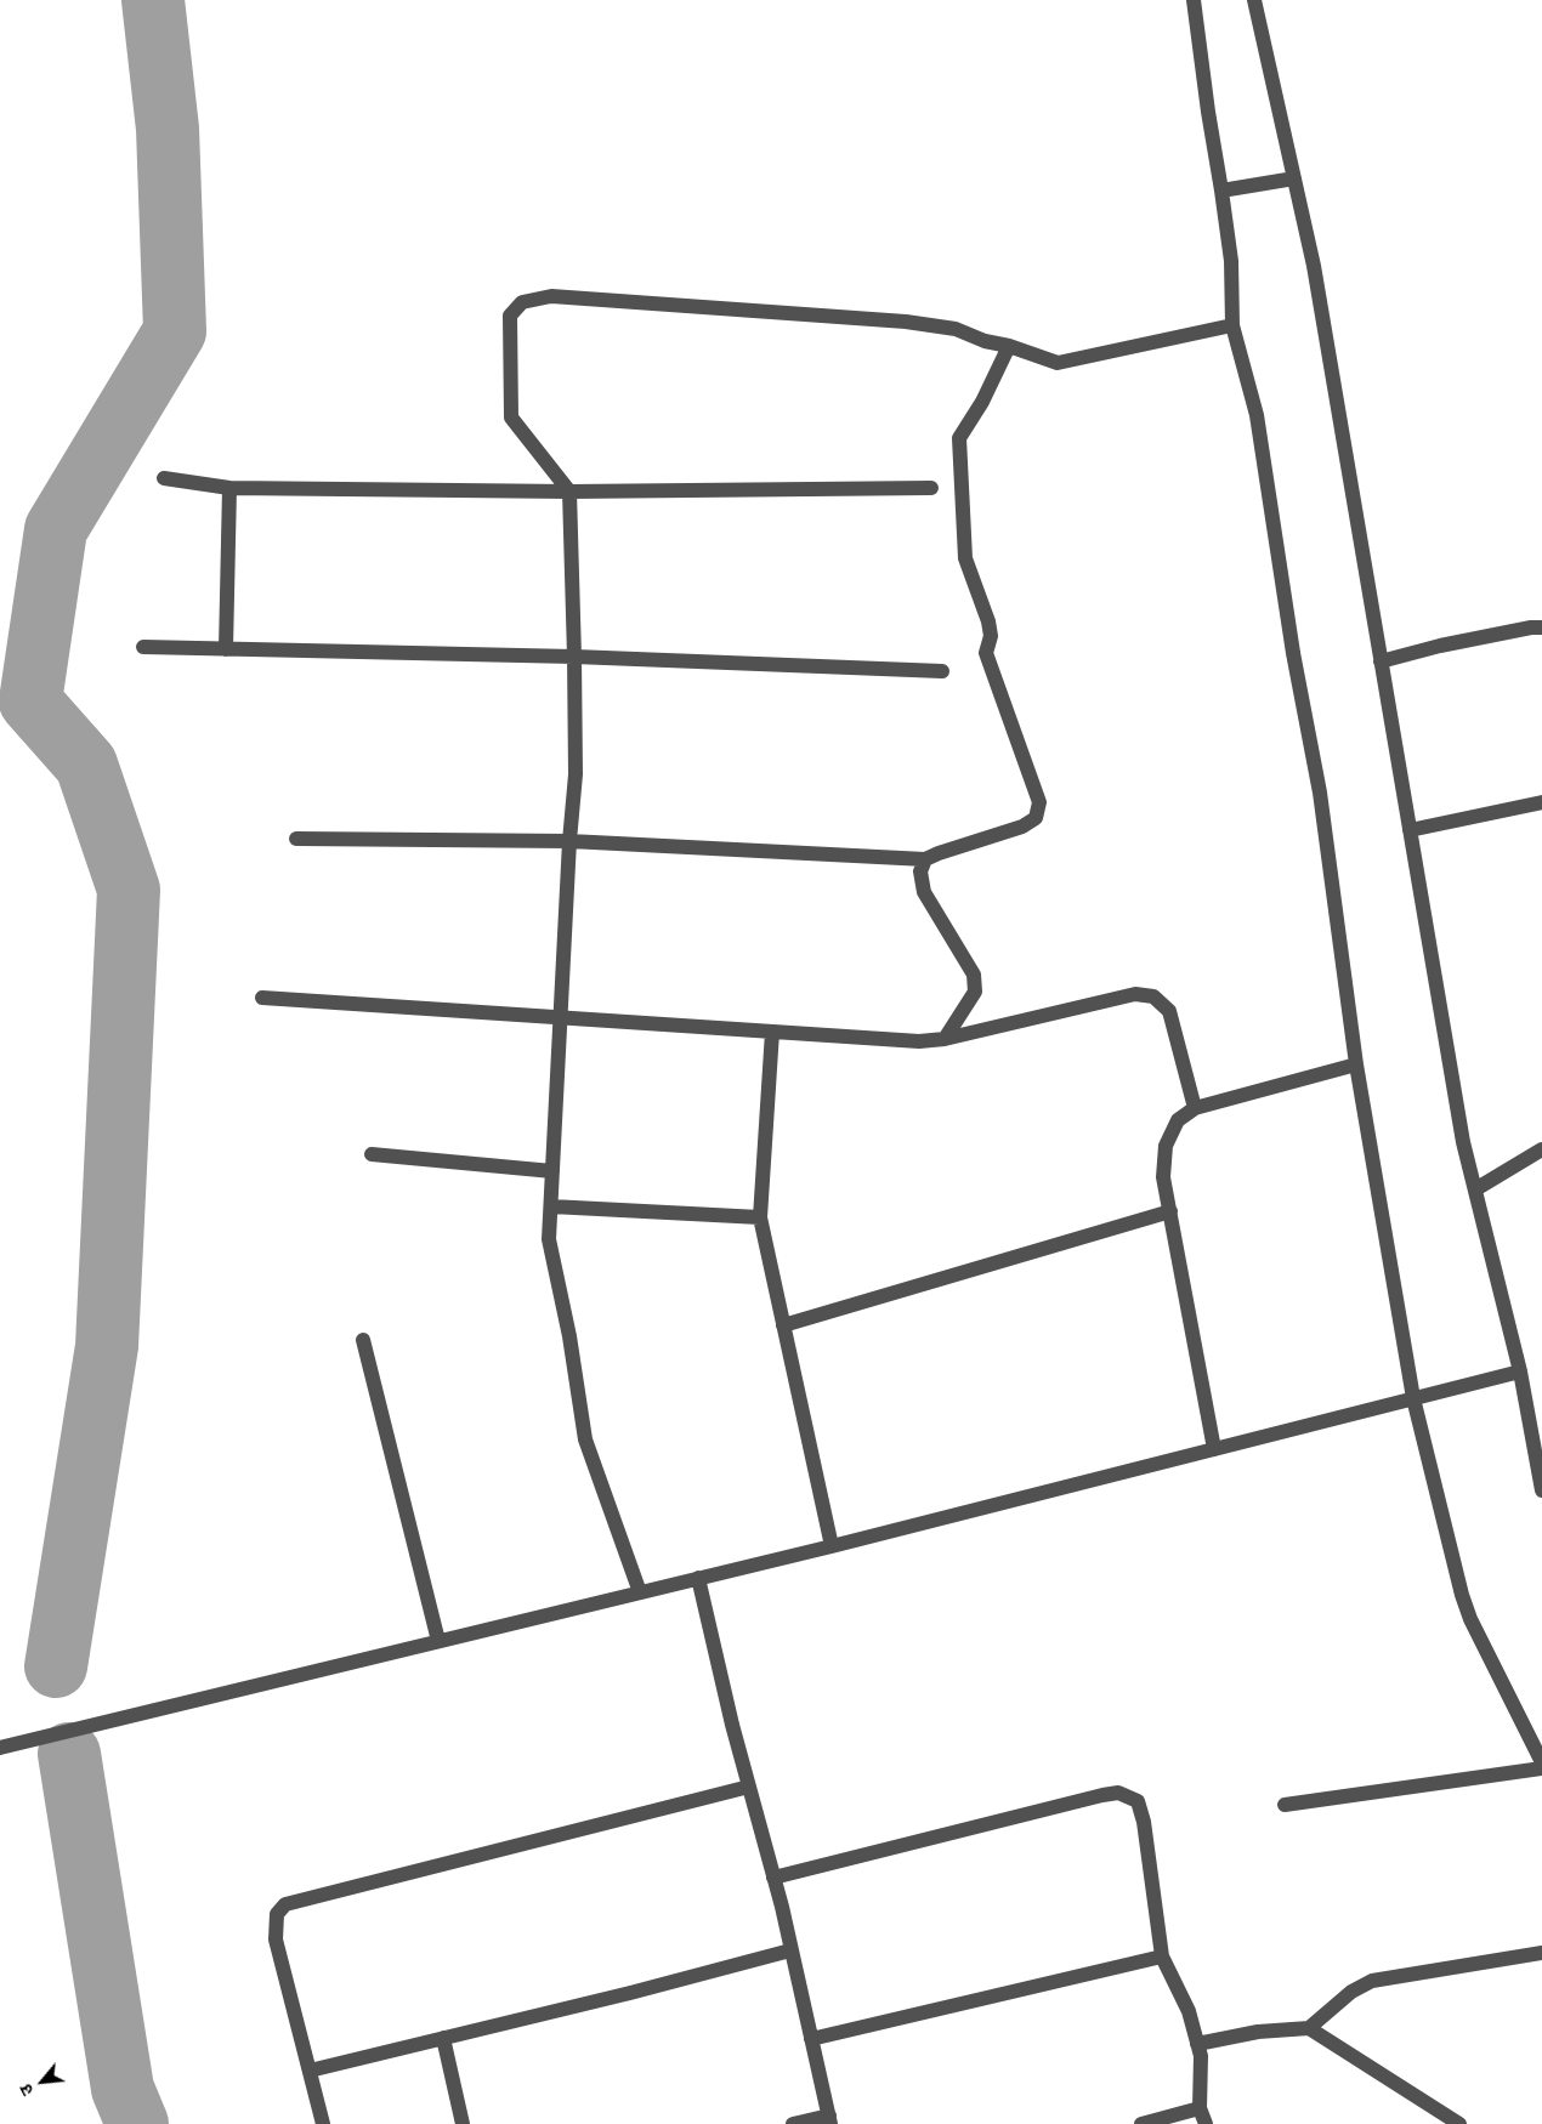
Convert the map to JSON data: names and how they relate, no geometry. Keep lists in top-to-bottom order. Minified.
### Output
{"north":"bottom left"}
